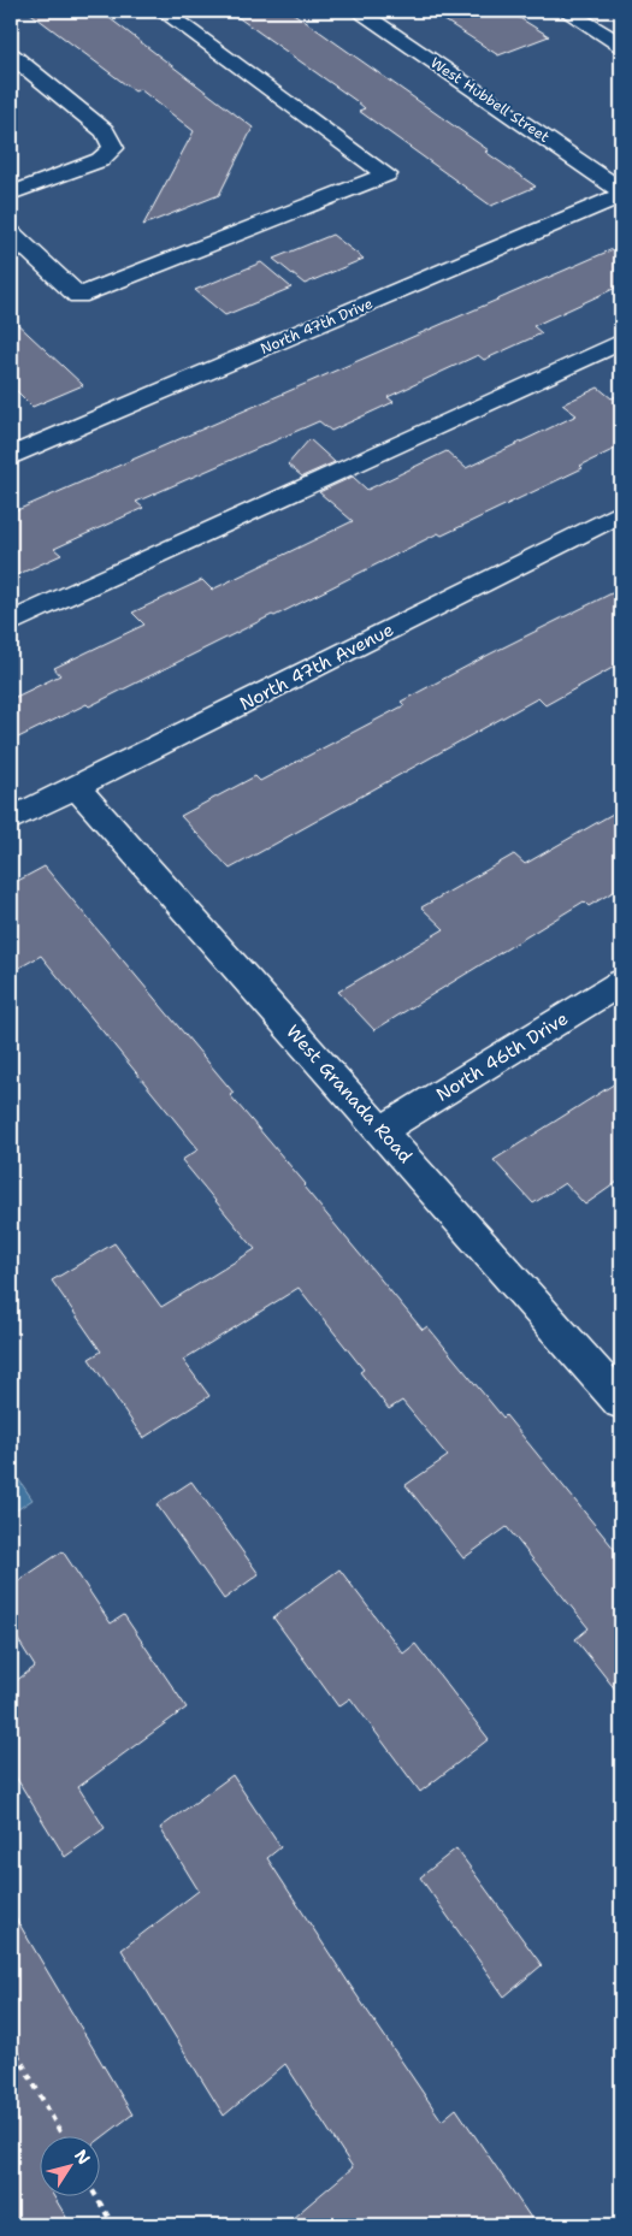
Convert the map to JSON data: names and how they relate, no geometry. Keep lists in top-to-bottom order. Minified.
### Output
{"streets":{"street":["West Hubbell Street","North 47th Drive","North 47th Avenue","North 46th Drive","West Granada Road"]},"crossings":[["North 47th Avenue","West Granada Road"],["North 46th Drive","West Granada Road"]],"north":"top right"}
